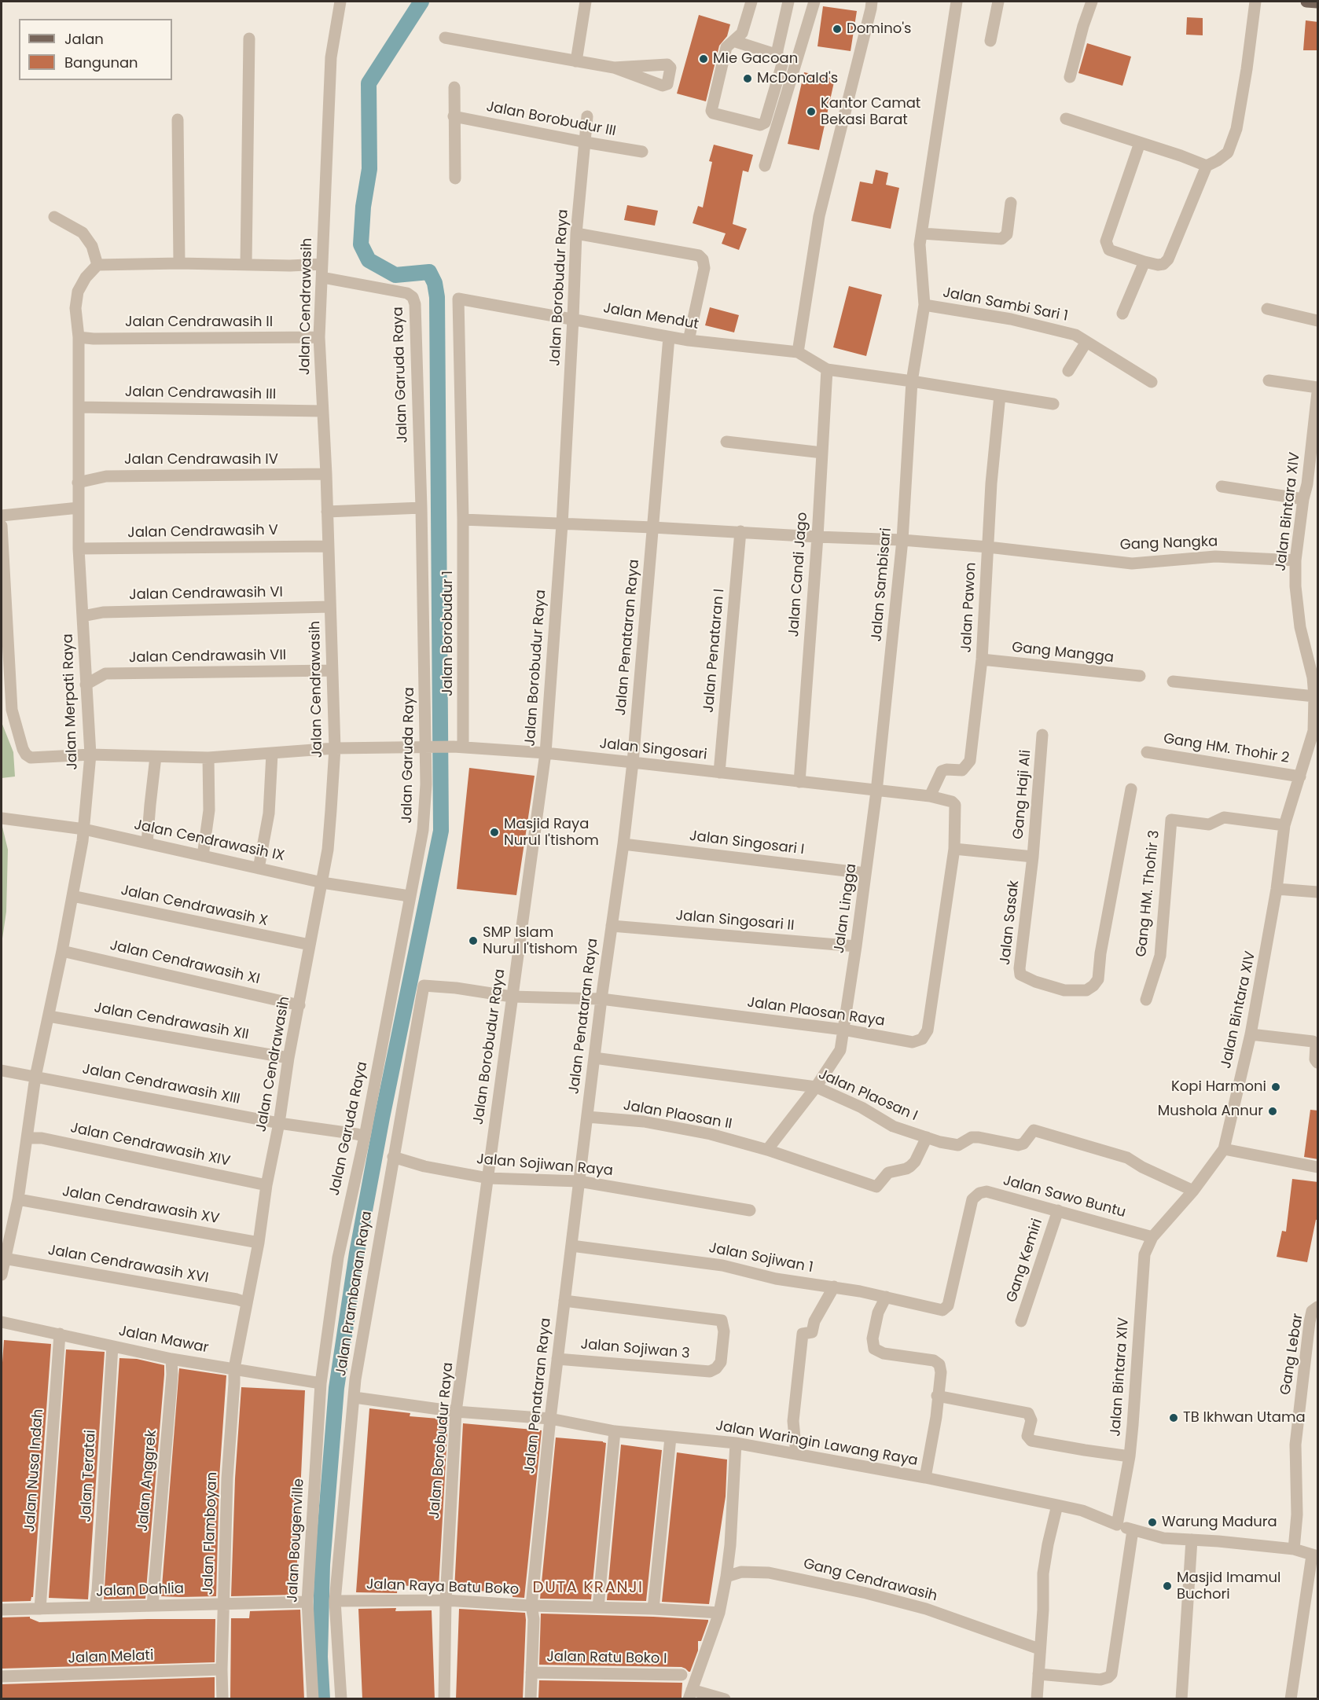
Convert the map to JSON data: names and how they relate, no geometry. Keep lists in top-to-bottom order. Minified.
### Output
{"streets":{"street":["Jalan Borobudur III","Jalan Borobudur Raya","Jalan Sambi Sari 1","Jalan Cendrawasih","Jalan Mendut","Jalan Cendrawasih II","Jalan Garuda Raya","Jalan Cendrawasih III","Jalan Cendrawasih IV","Jalan Bintara XIV","Jalan Cendrawasih V","Gang Nangka","Jalan Candi Jago","Jalan Sambisari","Jalan Cendrawasih VI","Jalan Pawon","Jalan Borobudur 1","Jalan Penataran Raya","Jalan Penataran I","Gang Mangga","Jalan Cendrawasih VII","Jalan Merpati Raya","Gang HM. Thohir 2","Jalan Singosari","Gang Haji Ali","Jalan Cendrawasih IX","Jalan Singosari I","Gang HM. Thohir 3","Jalan Cendrawasih X","Jalan Lingga","Jalan Singosari II","Jalan Sasak","Jalan Cendrawasih XI","Jalan Plaosan Raya","Jalan Cendrawasih XII","Jalan Cendrawasih XIII","Jalan Plaosan I","Jalan Plaosan II","Jalan Cendrawasih XIV","Jalan Sojiwan Raya","Jalan Sawo Buntu","Jalan Cendrawasih XV","Jalan Sojiwan 1","Gang Kemiri","Jalan Cendrawasih XVI","Jalan Prambanan Raya","Jalan Mawar","Jalan Sojiwan 3","Gang Lebar","Jalan Waringin Lawang Raya","Jalan Nusa Indah","Jalan Teratai","Jalan Anggrek","Jalan Flamboyan","Jalan Bougenville","Gang Cendrawasih","Jalan Raya Batu Boko","Jalan Dahlia","Jalan Melati","Jalan Ratu Boko I"]},"crossings":[["Jalan Borobudur III","Jalan Borobudur Raya"],["Jalan Borobudur Raya","Jalan Mendut"],["Jalan Borobudur Raya","Gang Nangka"],["Jalan Borobudur Raya","Jalan Singosari"],["Jalan Borobudur Raya","Jalan Plaosan Raya"],["Jalan Borobudur Raya","Jalan Sojiwan Raya"],["Jalan Borobudur Raya","Jalan Prambanan Raya"],["Jalan Borobudur Raya","Jalan Waringin Lawang Raya"],["Jalan Borobudur Raya","Jalan Raya Batu Boko"],["Jalan Sambi Sari 1","Jalan Sambisari"],["Jalan Cendrawasih","Jalan Cendrawasih II"],["Jalan Cendrawasih","Jalan Garuda Raya"],["Jalan Cendrawasih","Jalan Cendrawasih III"],["Jalan Cendrawasih","Jalan Cendrawasih IV"],["Jalan Cendrawasih","Jalan Cendrawasih V"],["Jalan Cendrawasih","Jalan Cendrawasih VI"],["Jalan Cendrawasih","Jalan Cendrawasih VII"],["Jalan Cendrawasih","Jalan Singosari"],["Jalan Cendrawasih","Jalan Cendrawasih IX"],["Jalan Cendrawasih","Jalan Cendrawasih X"],["Jalan Cendrawasih","Jalan Cendrawasih XI"],["Jalan Cendrawasih","Jalan Cendrawasih XII"],["Jalan Cendrawasih","Jalan Cendrawasih XIII"],["Jalan Cendrawasih","Jalan Cendrawasih XIV"],["Jalan Cendrawasih","Jalan Cendrawasih XV"],["Jalan Cendrawasih","Jalan Cendrawasih XVI"],["Jalan Cendrawasih","Jalan Mawar"],["Jalan Cendrawasih","Jalan Flamboyan"],["Jalan Mendut","Gang Nangka"],["Jalan Mendut","Jalan Candi Jago"],["Jalan Mendut","Jalan Sambisari"],["Jalan Mendut","Jalan Pawon"],["Jalan Mendut","Jalan Borobudur 1"],["Jalan Mendut","Jalan Penataran Raya"],["Jalan Cendrawasih II","Jalan Merpati Raya"],["Jalan Garuda Raya","Jalan Singosari"],["Jalan Garuda Raya","Jalan Cendrawasih IX"],["Jalan Garuda Raya","Jalan Cendrawasih XIII"],["Jalan Garuda Raya","Jalan Mawar"],["Jalan Garuda Raya","Jalan Bougenville"],["Jalan Cendrawasih III","Jalan Merpati Raya"],["Jalan Cendrawasih IV","Jalan Merpati Raya"],["Jalan Bintara XIV","Gang Nangka"],["Jalan Bintara XIV","Gang HM. Thohir 2"],["Jalan Bintara XIV","Gang HM. Thohir 3"],["Jalan Bintara XIV","Jalan Plaosan I"],["Jalan Bintara XIV","Jalan Sawo Buntu"],["Jalan Cendrawasih V","Jalan Merpati Raya"],["Gang Nangka","Jalan Candi Jago"],["Gang Nangka","Jalan Sambisari"],["Gang Nangka","Jalan Pawon"],["Gang Nangka","Jalan Borobudur 1"],["Gang Nangka","Jalan Penataran Raya"],["Gang Nangka","Jalan Penataran I"],["Jalan Candi Jago","Jalan Singosari"],["Jalan Sambisari","Jalan Singosari"],["Jalan Sambisari","Jalan Lingga"],["Jalan Cendrawasih VI","Jalan Merpati Raya"],["Jalan Pawon","Gang Mangga"],["Jalan Borobudur 1","Jalan Singosari"],["Jalan Penataran Raya","Jalan Singosari"],["Jalan Penataran Raya","Jalan Singosari I"],["Jalan Penataran Raya","Jalan Singosari II"],["Jalan Penataran Raya","Jalan Plaosan Raya"],["Jalan Penataran Raya","Jalan Plaosan I"],["Jalan Penataran Raya","Jalan Plaosan II"],["Jalan Penataran Raya","Jalan Sojiwan Raya"],["Jalan Penataran Raya","Jalan Sojiwan 1"],["Jalan Penataran Raya","Jalan Sojiwan 3"],["Jalan Penataran Raya","Jalan Waringin Lawang Raya"],["Jalan Penataran Raya","Jalan Raya Batu Boko"],["Jalan Penataran Raya","Jalan Ratu Boko I"],["Jalan Penataran I","Jalan Singosari"],["Jalan Cendrawasih VII","Jalan Merpati Raya"],["Jalan Merpati Raya","Jalan Singosari"],["Jalan Merpati Raya","Jalan Cendrawasih IX"],["Jalan Merpati Raya","Jalan Cendrawasih X"],["Jalan Merpati Raya","Jalan Cendrawasih XI"],["Jalan Merpati Raya","Jalan Cendrawasih XII"],["Jalan Merpati Raya","Jalan Cendrawasih XIII"],["Jalan Merpati Raya","Jalan Cendrawasih XIV"],["Jalan Merpati Raya","Jalan Cendrawasih XV"],["Jalan Merpati Raya","Jalan Cendrawasih XVI"],["Jalan Singosari","Jalan Lingga"],["Gang Haji Ali","Jalan Sasak"],["Jalan Singosari I","Jalan Lingga"],["Jalan Lingga","Jalan Singosari II"],["Jalan Lingga","Jalan Plaosan Raya"],["Jalan Lingga","Jalan Plaosan I"],["Jalan Plaosan Raya","Jalan Prambanan Raya"],["Jalan Plaosan I","Jalan Plaosan II"],["Jalan Sojiwan Raya","Jalan Prambanan Raya"],["Jalan Sawo Buntu","Jalan Sojiwan 1"],["Jalan Sawo Buntu","Gang Kemiri"],["Jalan Prambanan Raya","Jalan Waringin Lawang Raya"],["Jalan Prambanan Raya","Jalan Raya Batu Boko"],["Jalan Mawar","Jalan Nusa Indah"],["Jalan Mawar","Jalan Teratai"],["Jalan Mawar","Jalan Anggrek"],["Jalan Mawar","Jalan Flamboyan"],["Jalan Mawar","Jalan Bougenville"],["Jalan Nusa Indah","Jalan Dahlia"],["Jalan Teratai","Jalan Dahlia"],["Jalan Anggrek","Jalan Dahlia"],["Jalan Flamboyan","Jalan Dahlia"],["Jalan Flamboyan","Jalan Melati"],["Jalan Bougenville","Jalan Dahlia"]],"districts":["DUTA KRANJI"],"places":["Domino's","Mie Gacoan","McDonald's","Kantor Camat Bekasi Barat","Masjid Raya Nurul I'tishom","SMP Islam Nurul I'tishom","Kopi Harmoni","Mushola Annur","TB Ikhwan Utama","Warung Madura","Masjid Imamul Buchori"],"legend":["Jalan","Bangunan"]}
